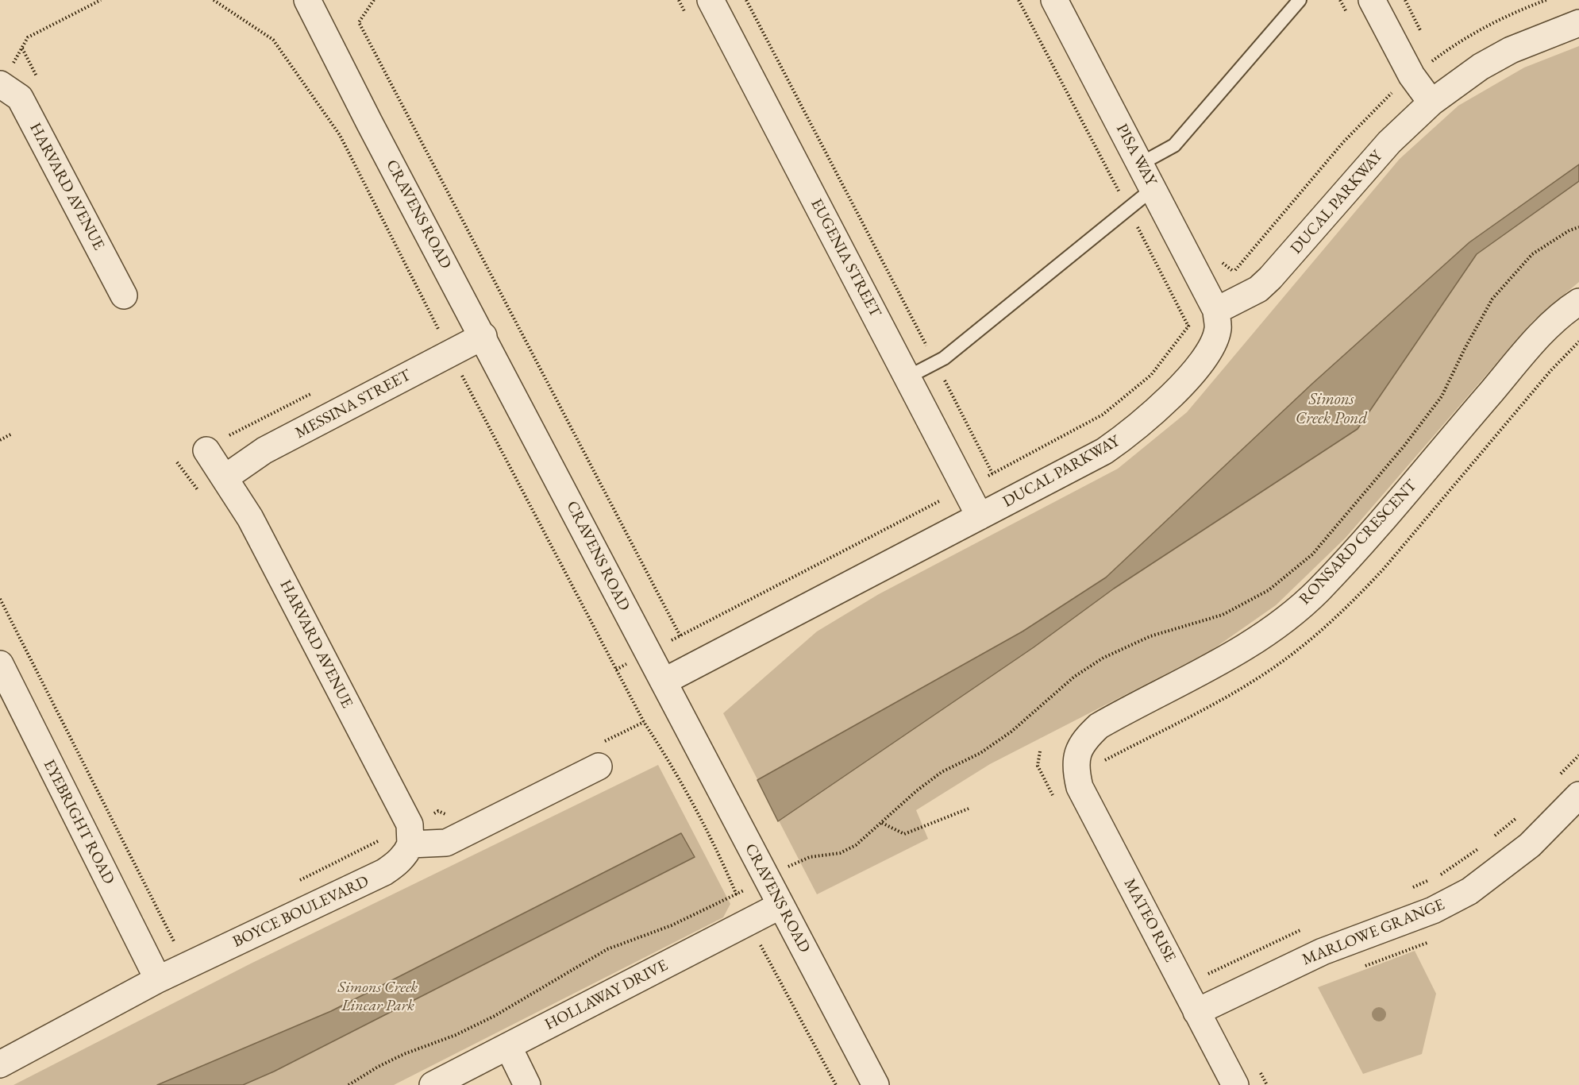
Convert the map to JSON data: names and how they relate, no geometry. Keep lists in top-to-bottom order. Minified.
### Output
{"streets":{"street":["PISA WAY","HARVARD AVENUE","DUCAL PARKWAY","CRAVENS ROAD","EUGENIA STREET","MESSINA STREET","RONSARD CRESCENT","EYEBRIGHT ROAD","BOYCE BOULEVARD","MATEO RISE","MARLOWE GRANGE","HOLLAWAY DRIVE"]},"crossings":[["PISA WAY","DUCAL PARKWAY"],["HARVARD AVENUE","MESSINA STREET"],["HARVARD AVENUE","BOYCE BOULEVARD"],["DUCAL PARKWAY","CRAVENS ROAD"],["DUCAL PARKWAY","EUGENIA STREET"],["CRAVENS ROAD","MESSINA STREET"],["CRAVENS ROAD","HOLLAWAY DRIVE"],["RONSARD CRESCENT","MATEO RISE"],["EYEBRIGHT ROAD","BOYCE BOULEVARD"],["MATEO RISE","MARLOWE GRANGE"]],"water":["Simons Creek Pond"],"parks":["Simons Creek Linear Park"]}
